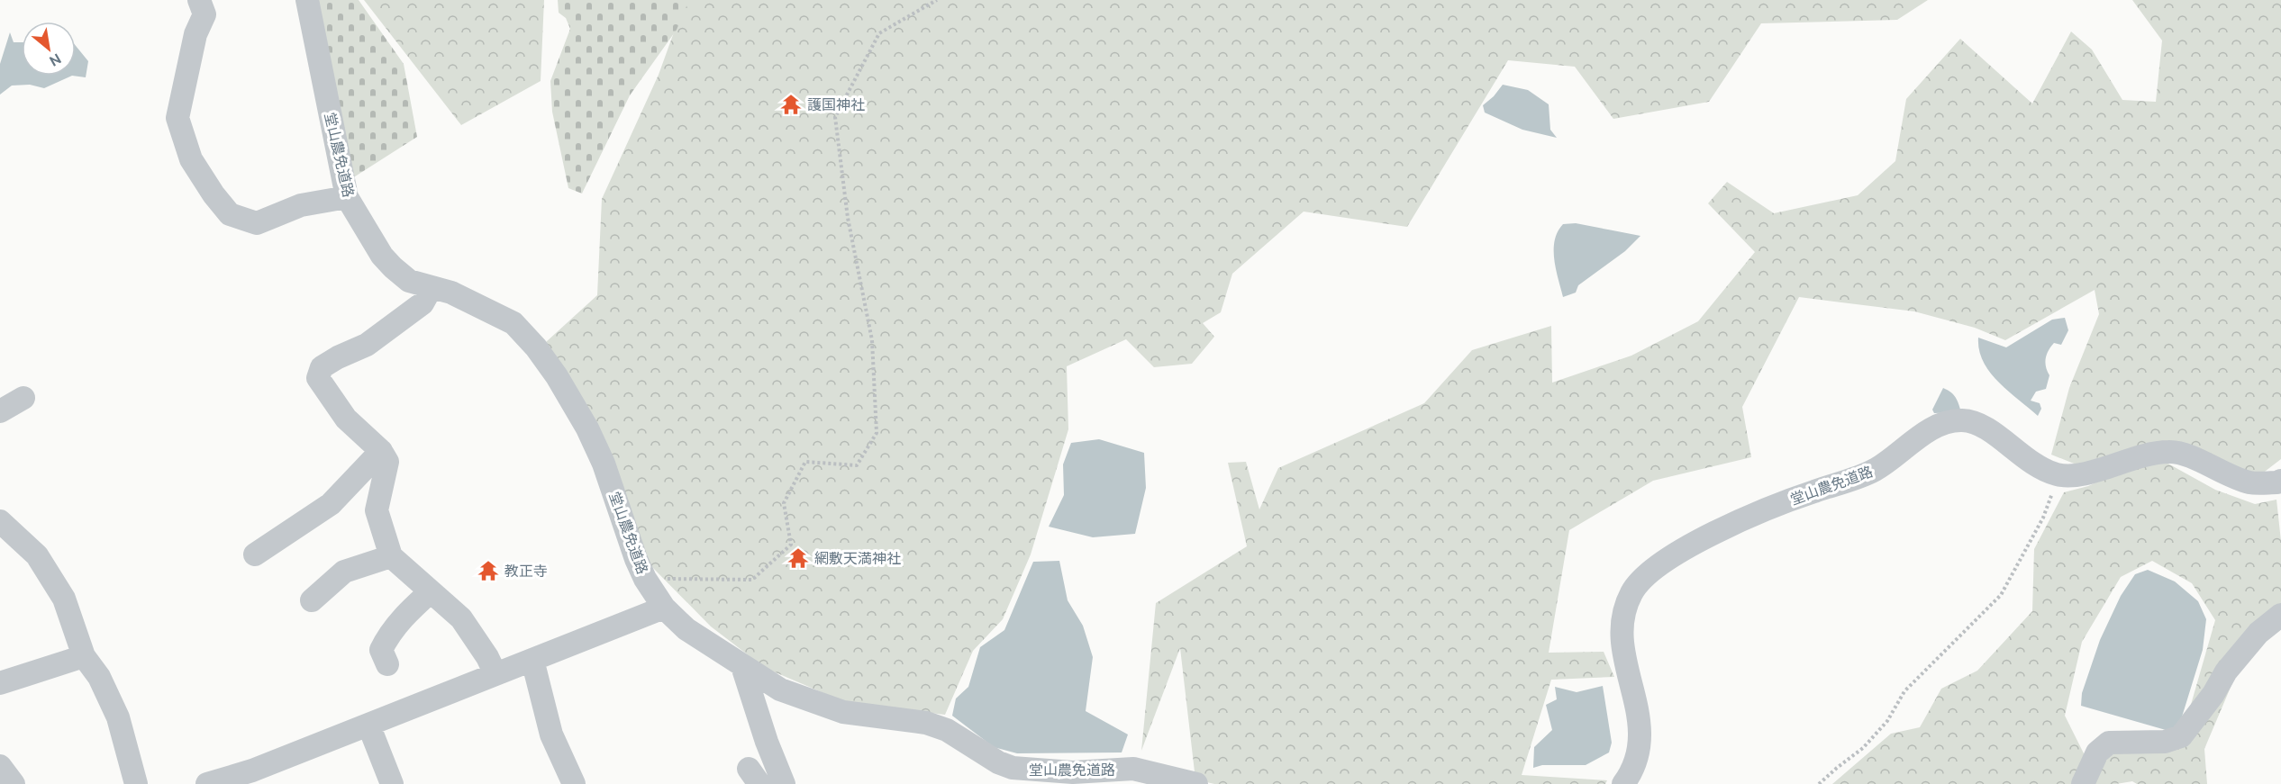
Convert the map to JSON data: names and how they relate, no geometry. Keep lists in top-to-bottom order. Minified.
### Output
{"streets":{"street":["堂山農免道路"]},"places":{"temple":["護国神社","網敷天満神社","教正寺"]},"north":"bottom right"}
